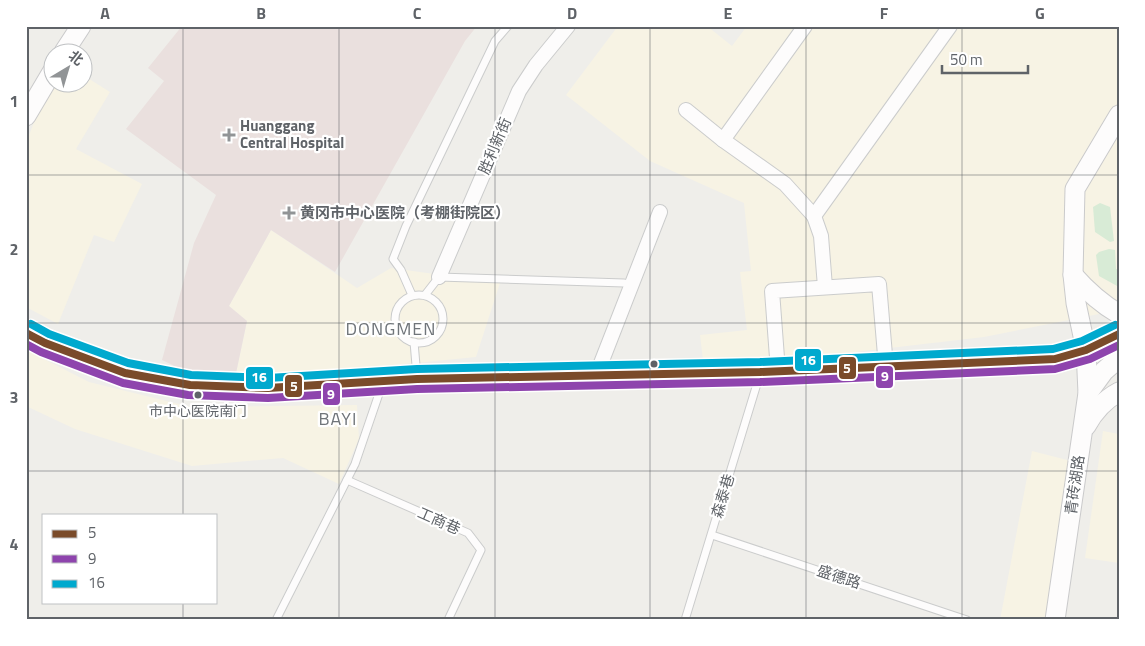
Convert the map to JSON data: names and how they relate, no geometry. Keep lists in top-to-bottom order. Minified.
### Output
{"streets":{"main road":["青砖湖路"],"street":["胜利新街"],"lane":["森泰巷","工商巷","盛德路"]},"crossings":[["森泰巷","盛德路"]],"districts":["DONGMEN","BAYI"],"places":{"health":["Huanggang Central Hospital","黄冈市中心医院（考棚街院区）"],"other":["市中心医院南门"]},"lines":["transit line 16","transit line 5","transit line 9"],"legend":["5","9","16"],"scale_bar":"50 m","north":"top right","grid":{"columns":["A","B","C","D","E","F","G"],"rows":["1","2","3","4"]}}
